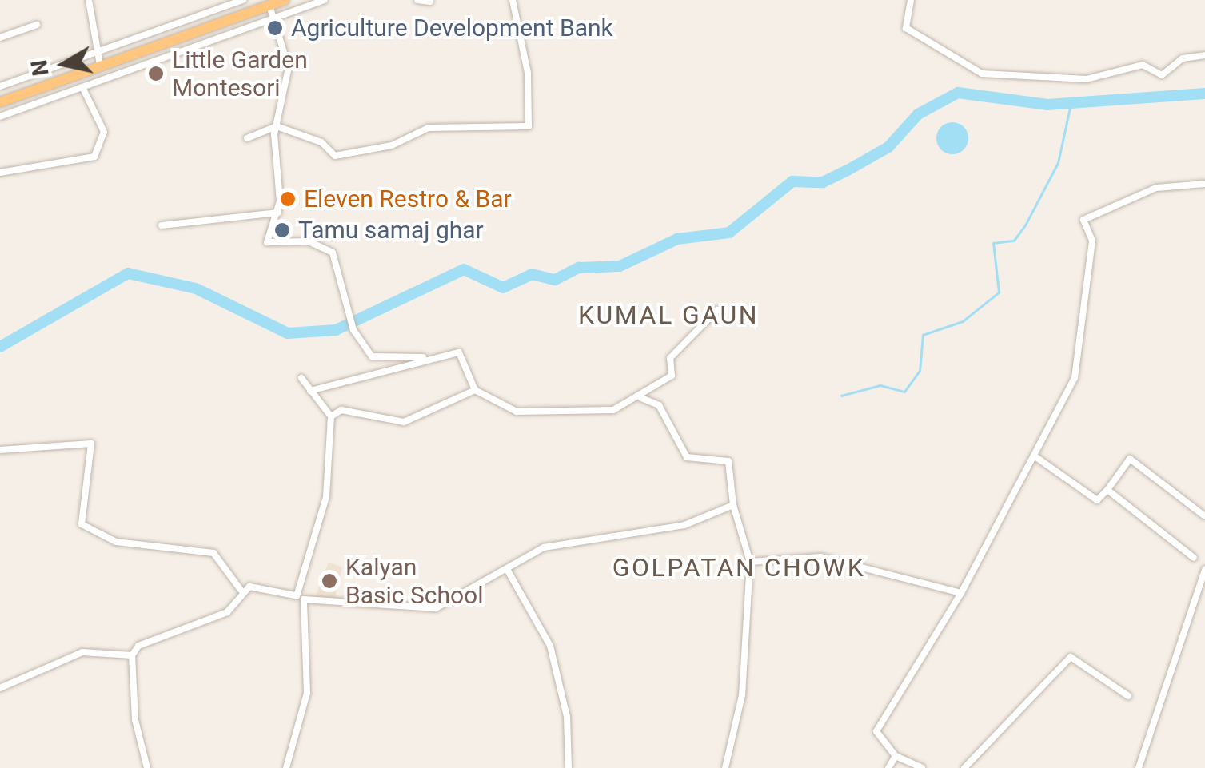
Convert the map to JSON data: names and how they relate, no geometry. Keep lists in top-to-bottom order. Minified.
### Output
{"districts":["KUMAL GAUN","GOLPATAN CHOWK"],"places":["Agriculture Development Bank","Little Garden Montesori","Eleven Restro & Bar","Tamu samaj ghar","Kalyan Basic School"],"north":"left"}
